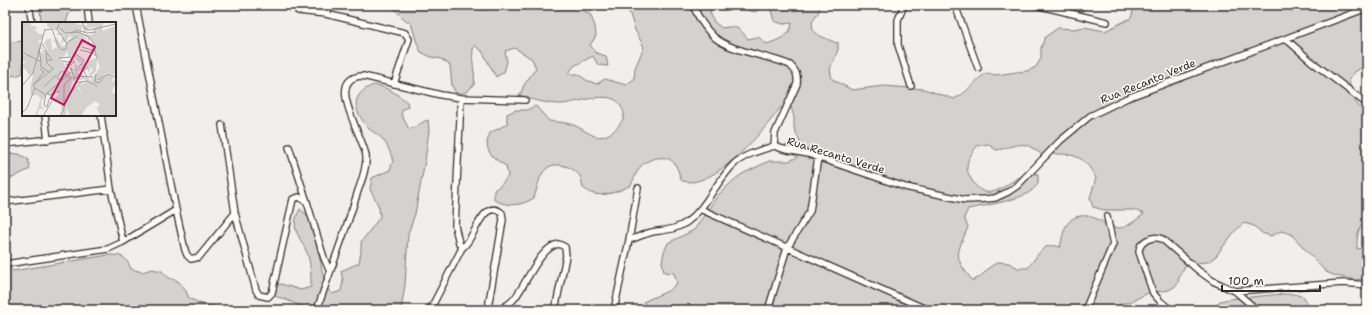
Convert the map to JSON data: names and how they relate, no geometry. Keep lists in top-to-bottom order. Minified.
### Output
{"streets":{"street":["Rua Recanto Verde"]},"scale_bar":"100 m"}
